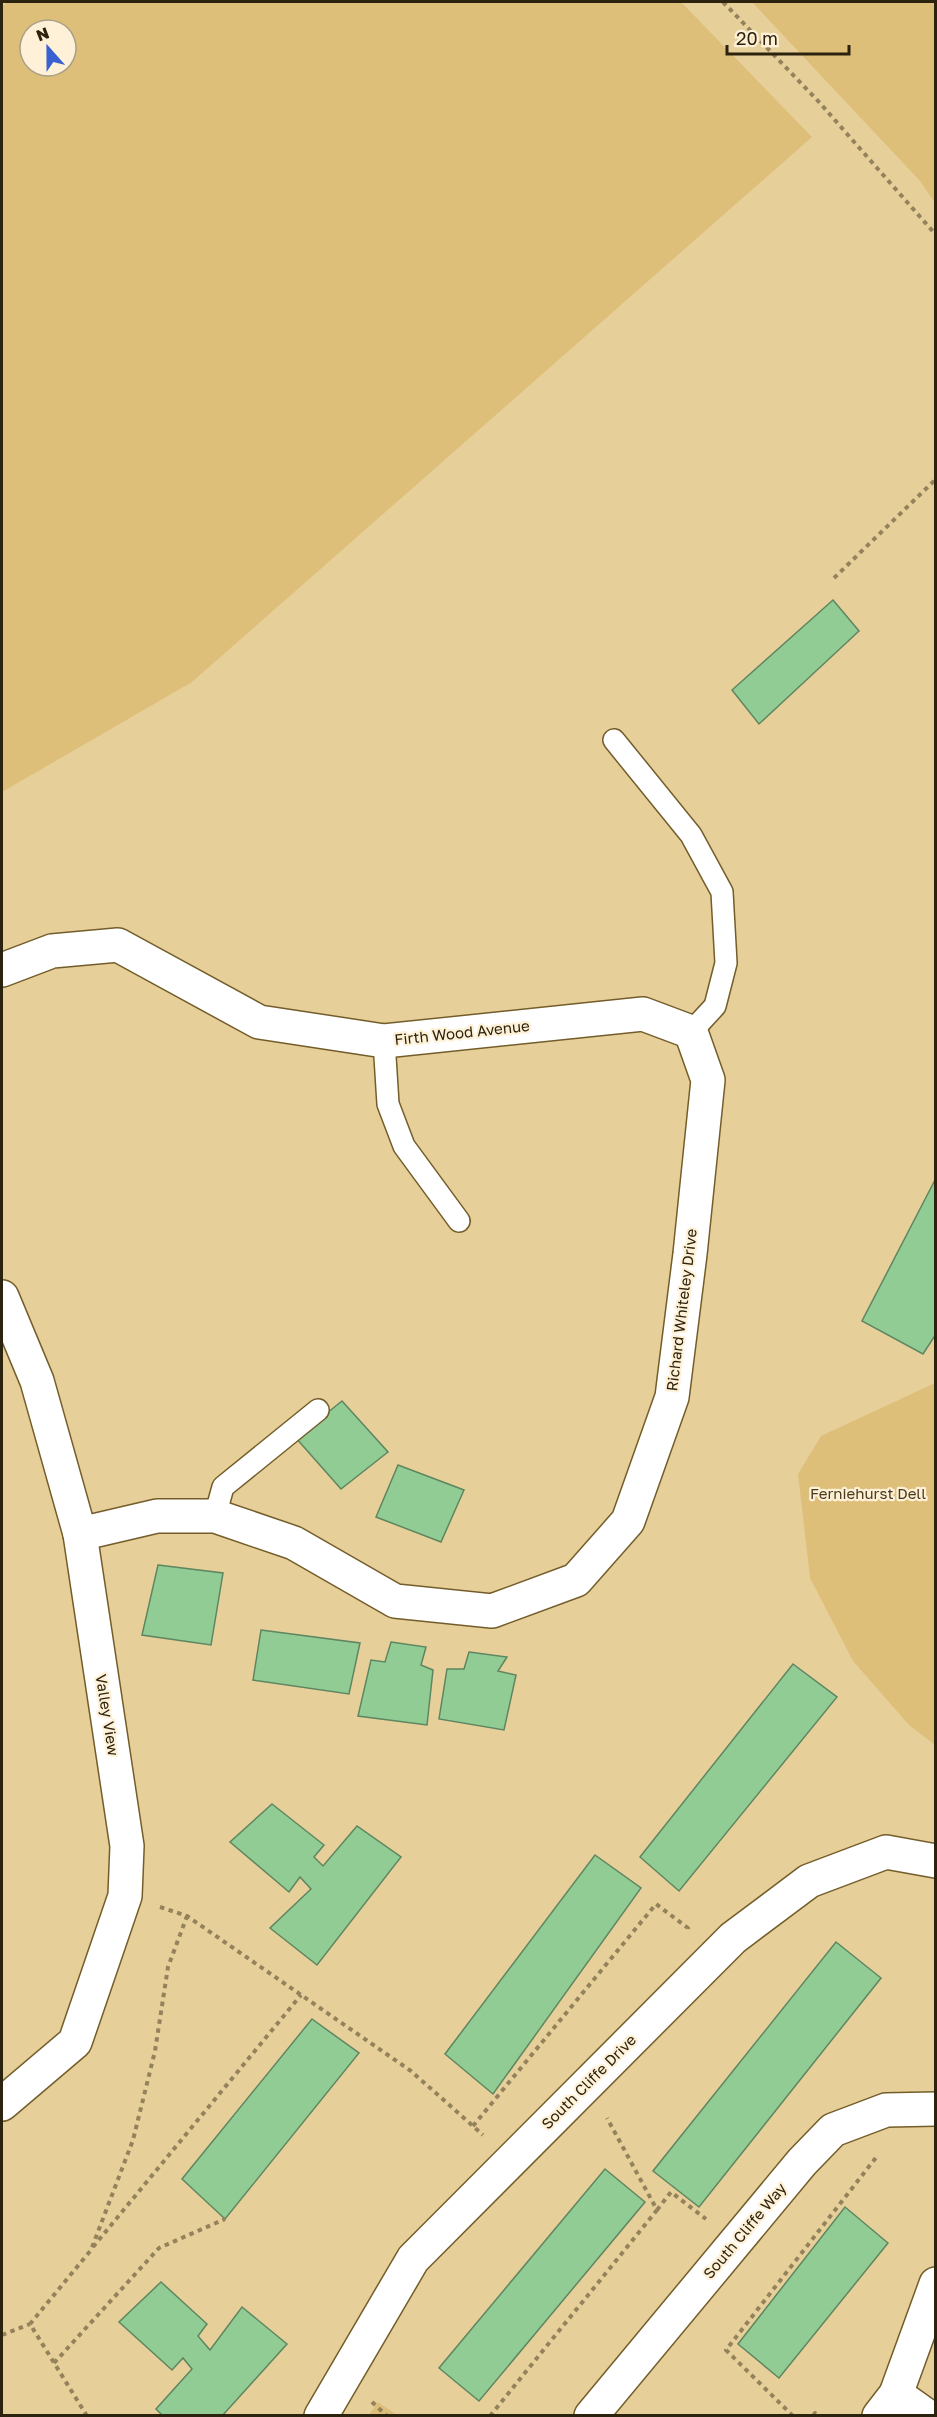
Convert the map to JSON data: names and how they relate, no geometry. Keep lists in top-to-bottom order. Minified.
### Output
{"streets":{"street":["Firth Wood Avenue","Richard Whiteley Drive","Valley View","South Cliffe Drive","South Cliffe Way"]},"crossings":[["Firth Wood Avenue","Richard Whiteley Drive"],["Richard Whiteley Drive","Valley View"]],"parks":["Ferniehurst Dell"],"scale_bar":"20 m","north":"top"}
